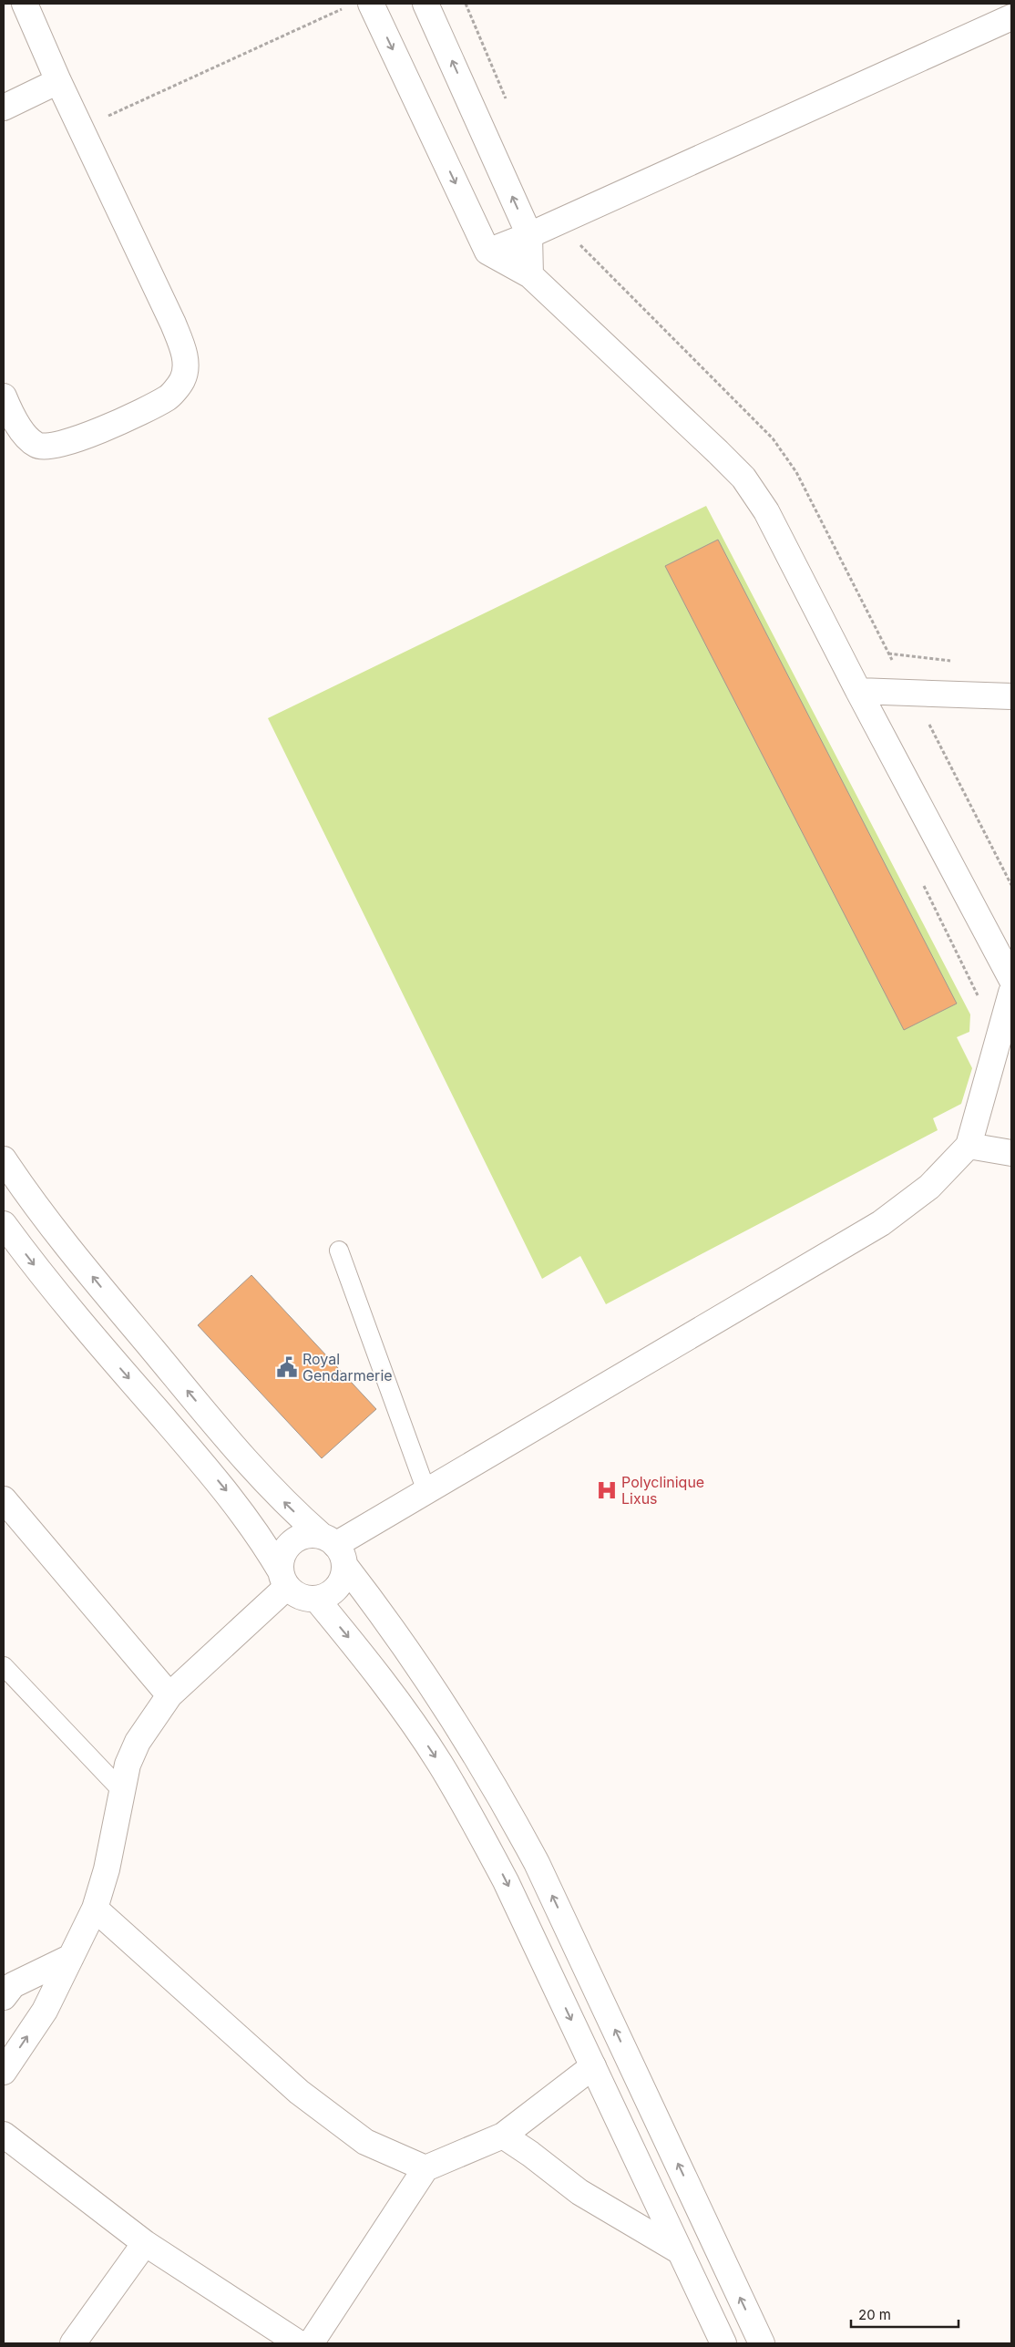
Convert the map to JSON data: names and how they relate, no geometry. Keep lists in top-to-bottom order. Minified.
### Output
{"places":{"public building":["Royal Gendarmerie"],"hospital":["Polyclinique Lixus"]},"scale_bar":"20 m"}
